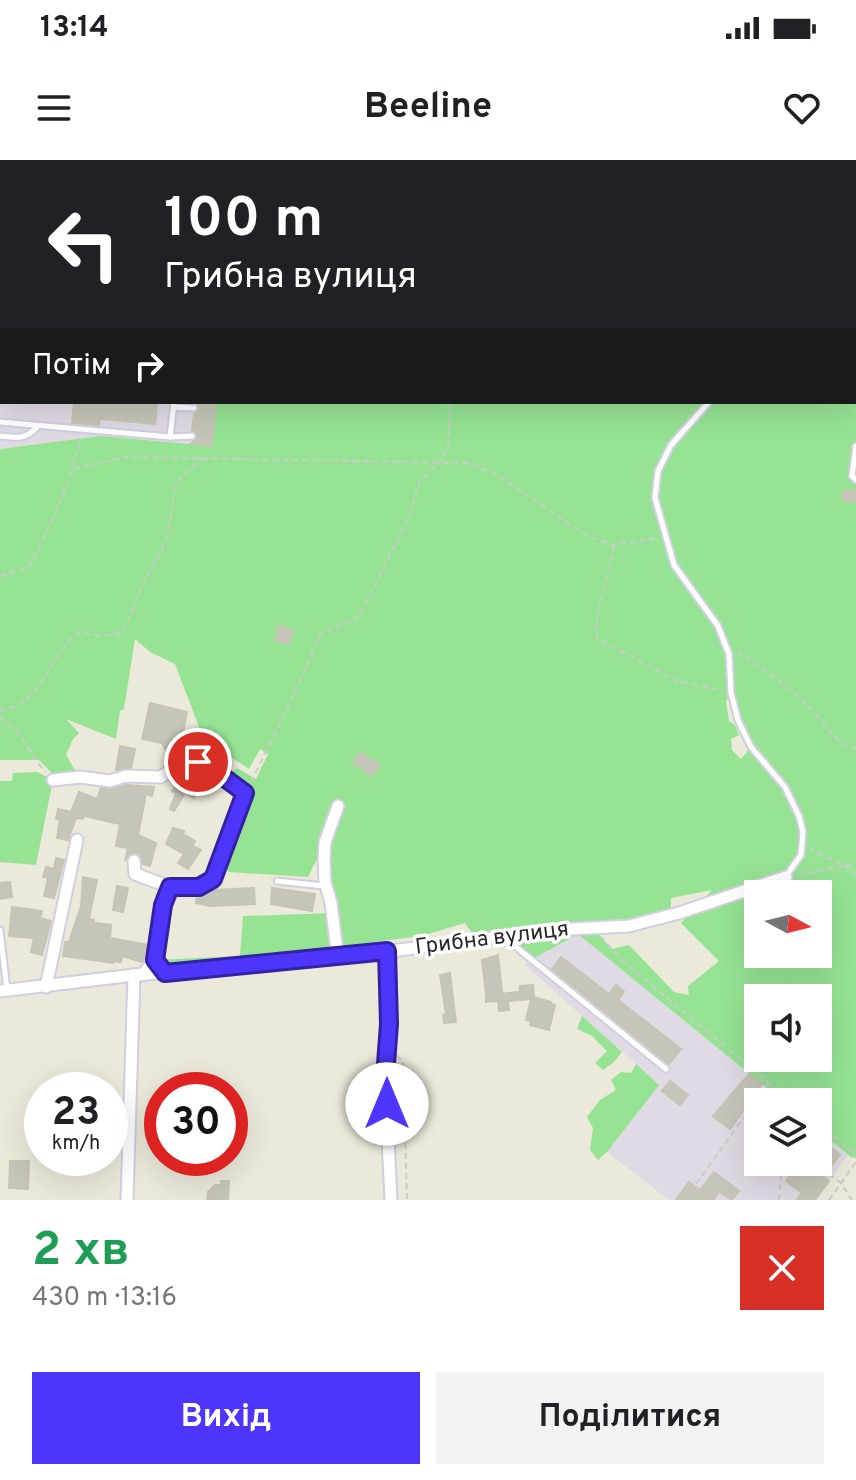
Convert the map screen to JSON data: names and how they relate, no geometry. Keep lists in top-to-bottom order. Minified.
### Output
{"streets":{"street":["Грибна вулиця"]},"north":"right","page":{"status":"13:14","header":"Beeline","turn":["100 m","Грибна вулиця"],"then":"Потім","speed":"23 km/h","limit":"30","heading":["2 хв","430 m · 13:16"],"buttons":["Вихід","Поділитися"]}}
